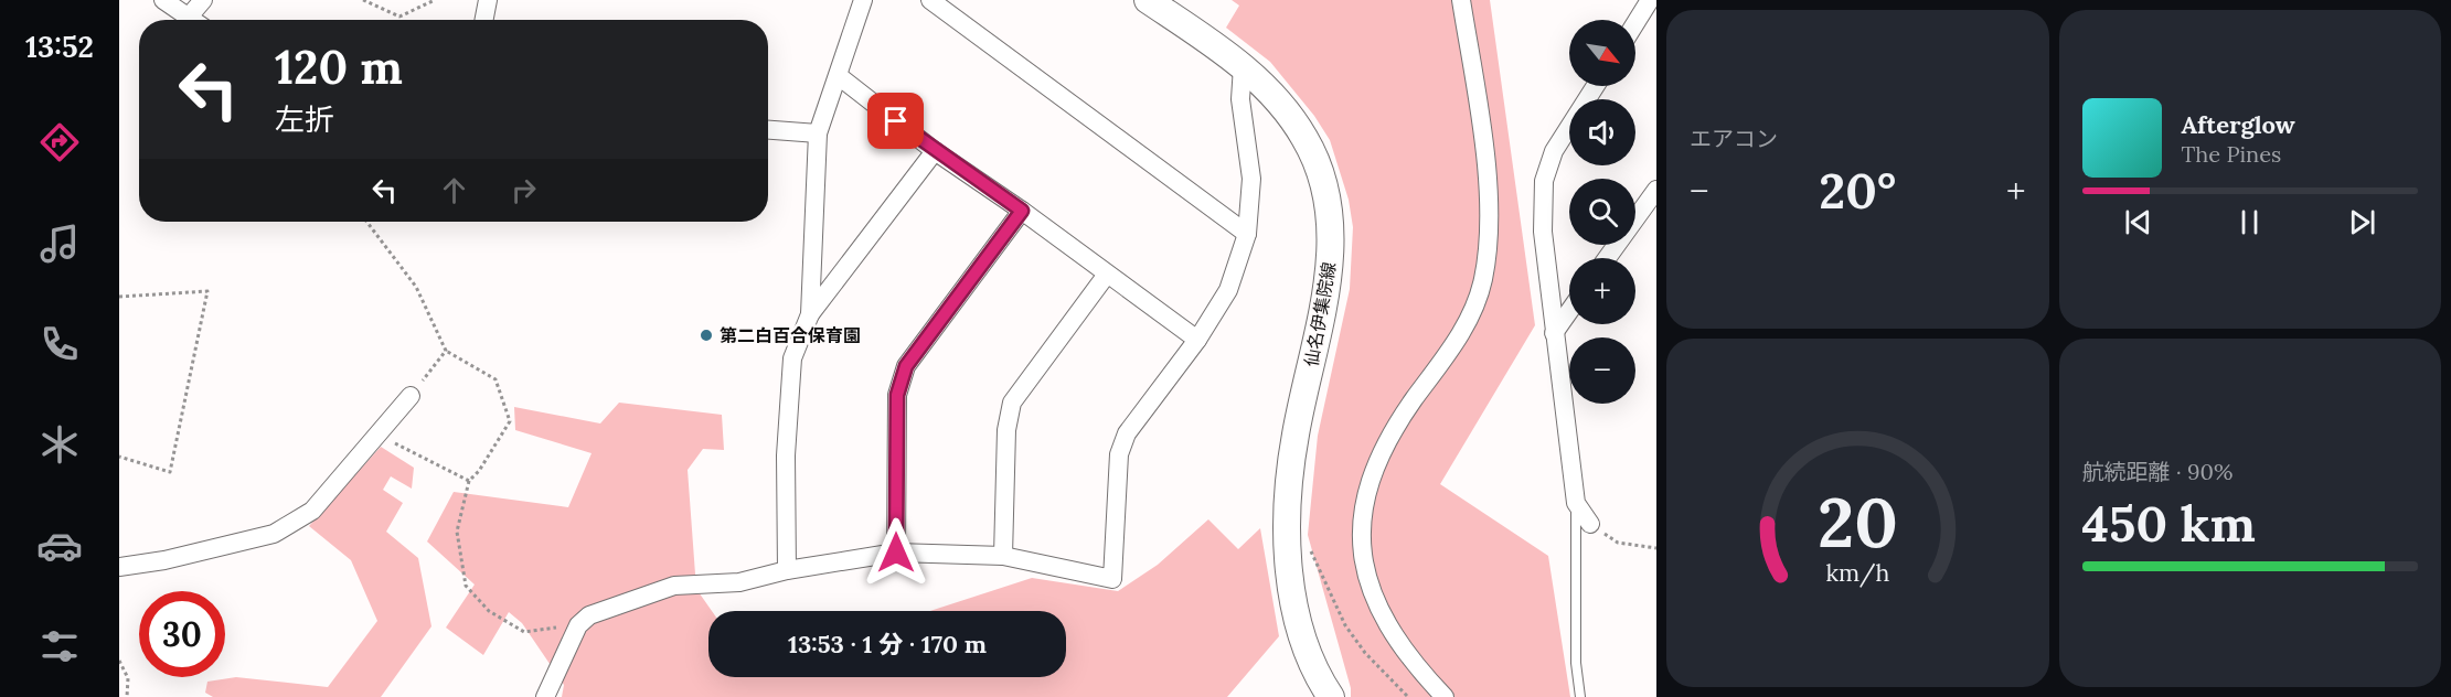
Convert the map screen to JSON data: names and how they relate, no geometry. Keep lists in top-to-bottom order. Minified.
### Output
{"streets":{"main road":["仙名伊集院線"]},"places":["第二白百合保育園"],"north":"bottom right","page":{"tabs":"13:52","tile":["エアコン",["航続距離 · 90%","450 km"]],"map_buttons":["+","−"],"turn":["120 m","左折"],"song":["Afterglow","The Pines"],"heat":["−","20°","+"],"limit":"30","trip":"13:53 · 1 分 · 170 m","gauge":["20","km/h"]}}
